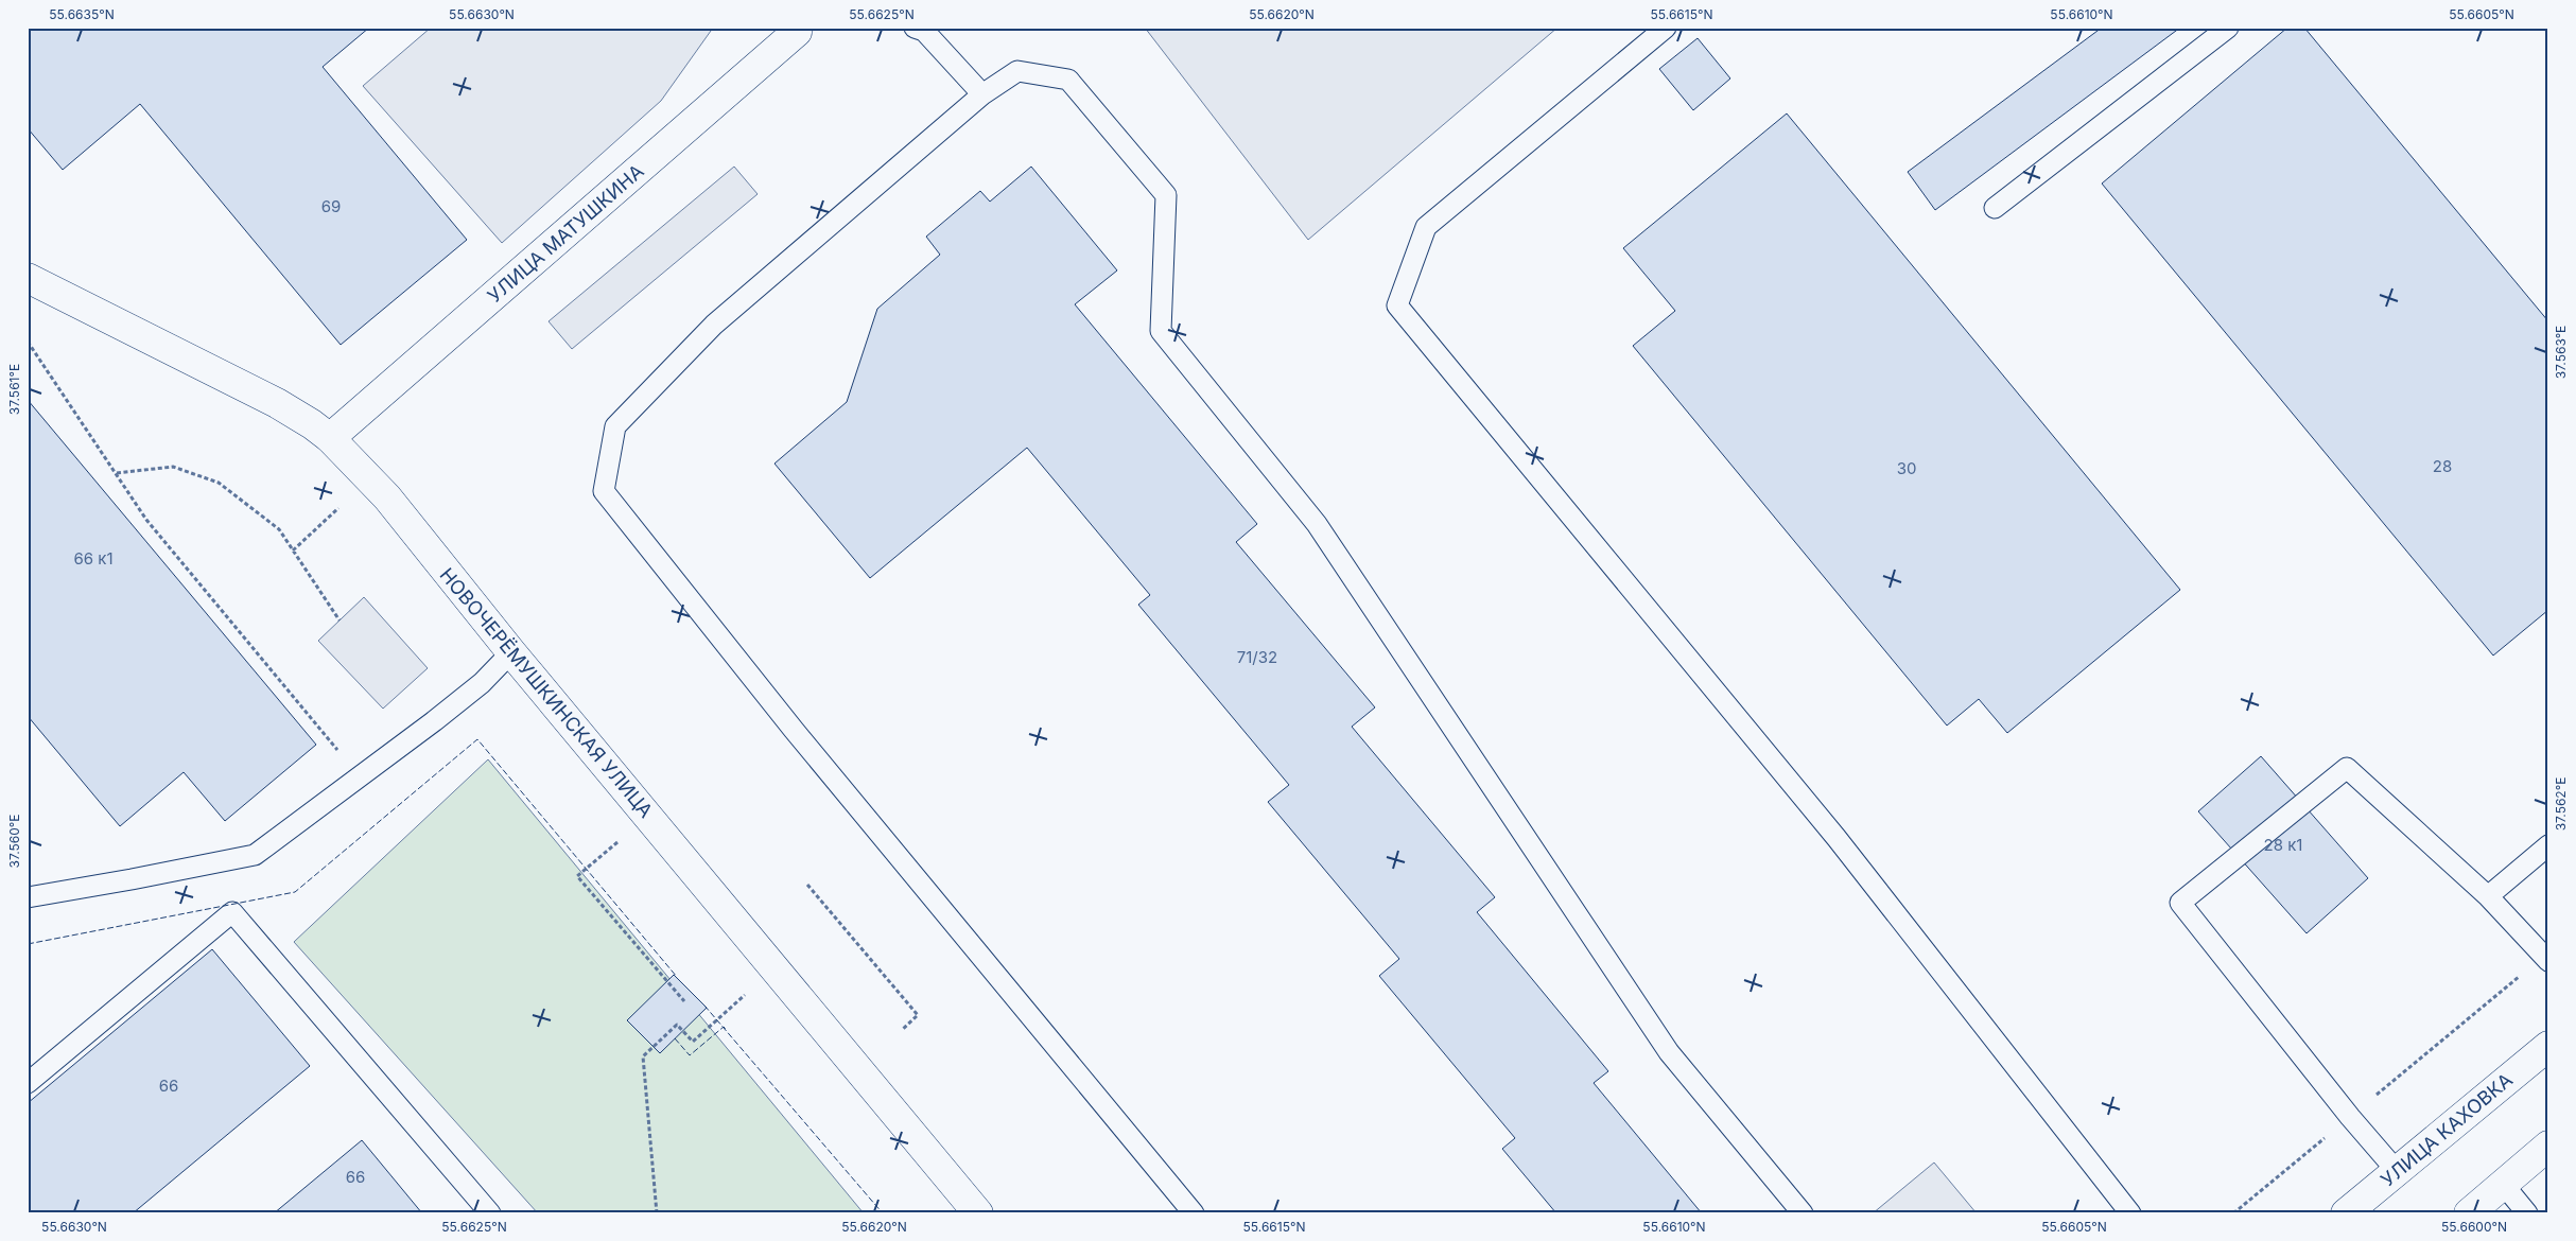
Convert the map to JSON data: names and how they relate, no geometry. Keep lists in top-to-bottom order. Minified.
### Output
{"streets":{"street":["УЛИЦА МАТУШКИНА","НОВОЧЕРЁМУШКИНСКАЯ УЛИЦА","УЛИЦА КАХОВКА"]},"crossings":[["УЛИЦА МАТУШКИНА","НОВОЧЕРЁМУШКИНСКАЯ УЛИЦА"]],"house_numbers":["69","28","30","66 к1","71/32","28 к1","66","66"],"coordinates":["55.6635°N","55.6630°N","55.6625°N","55.6620°N","55.6615°N","55.6610°N","55.6605°N","37.563°E","37.561°E","37.562°E","37.560°E","55.6600°N"]}
